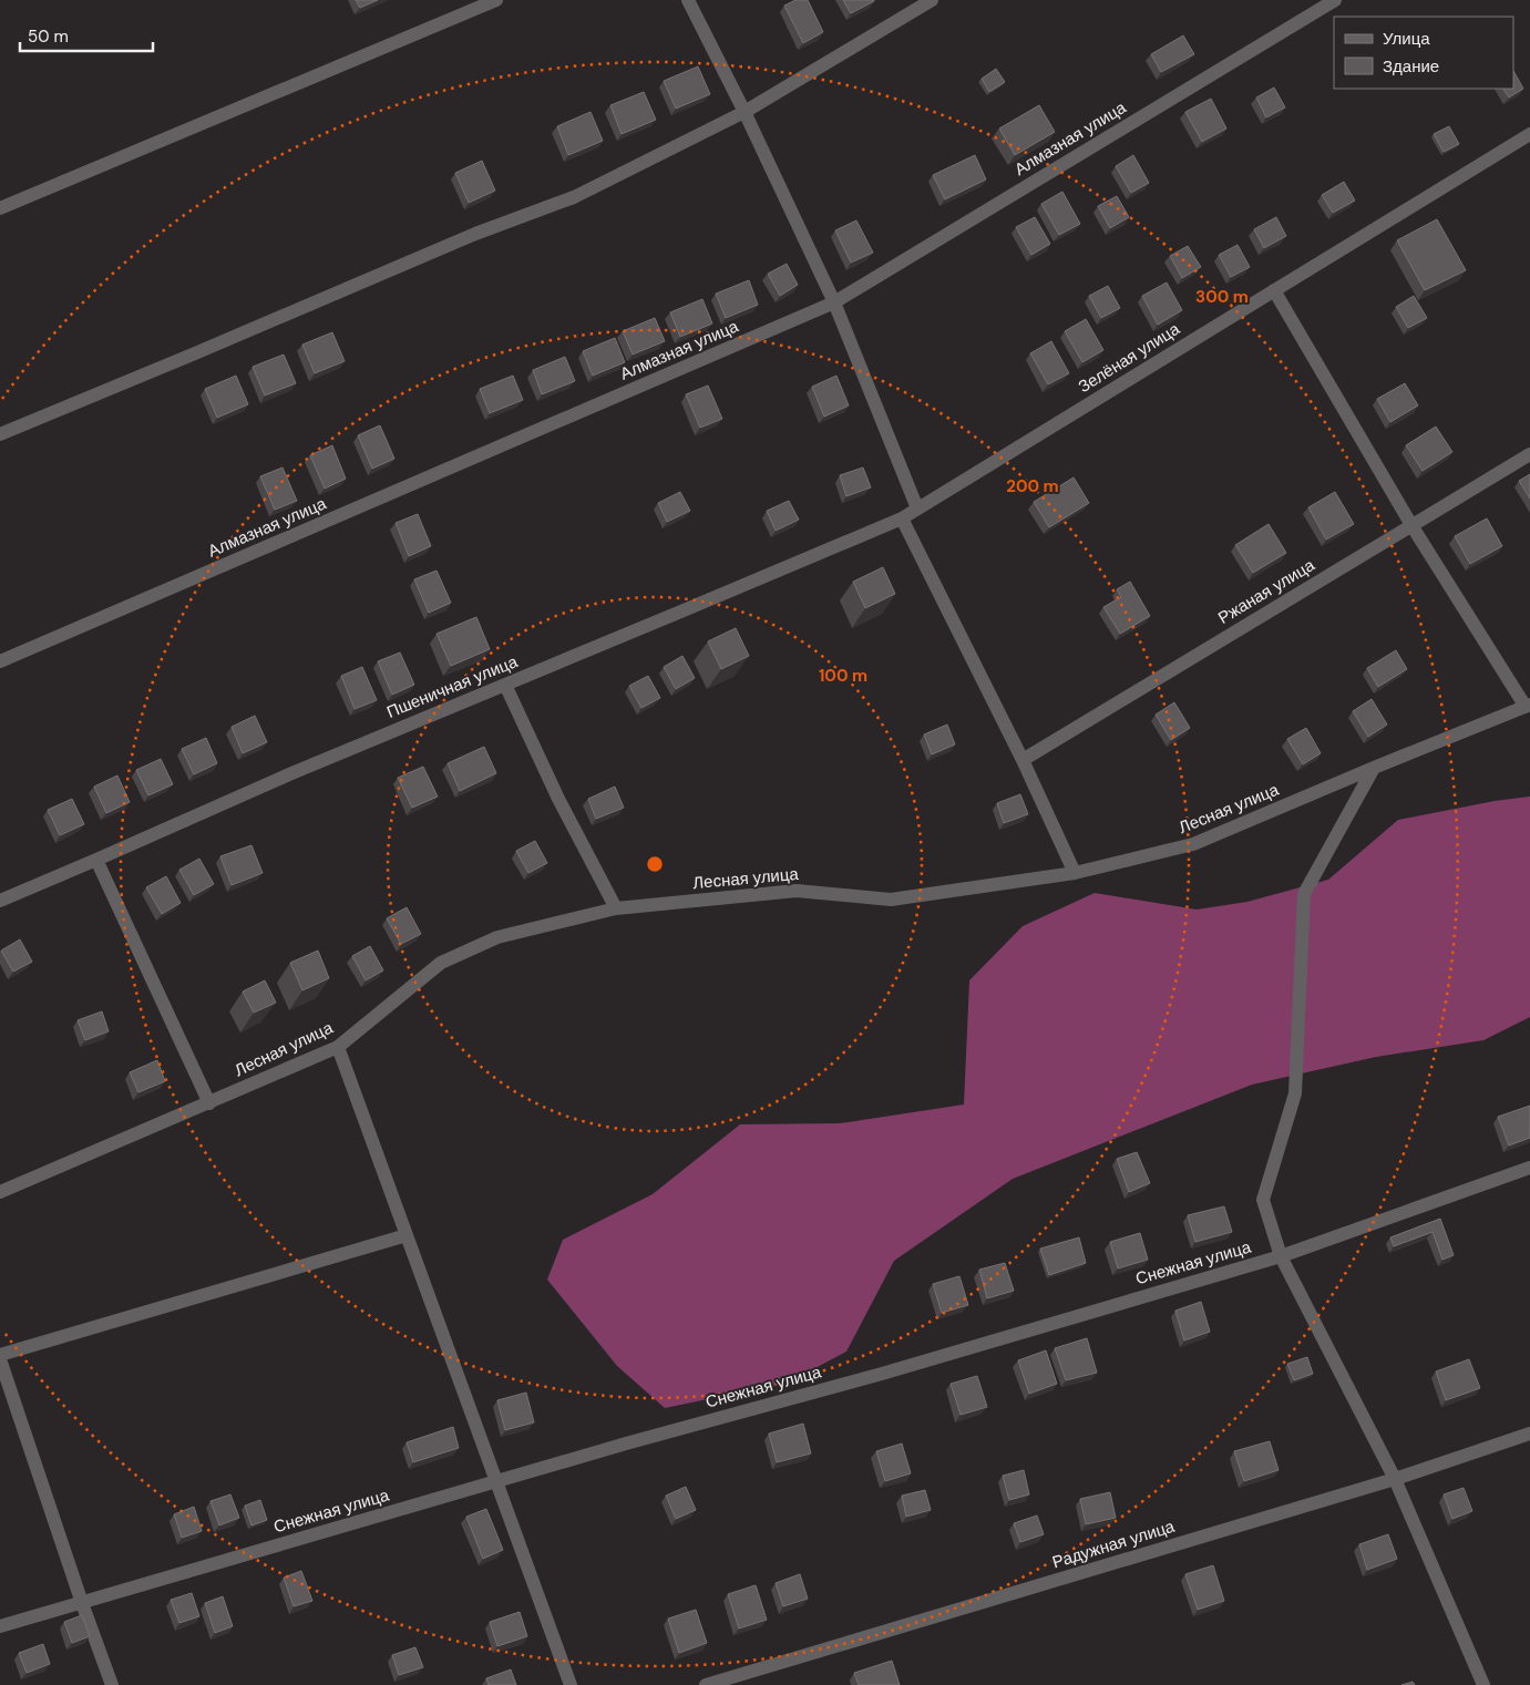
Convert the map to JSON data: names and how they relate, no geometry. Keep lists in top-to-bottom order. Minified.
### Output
{"streets":{"street":["Алмазная улица","Зелёная улица","Ржаная улица","Пшеничная улица","Лесная улица","Снежная улица","Радужная улица"]},"crossings":[["Зелёная улица","Пшеничная улица"]],"legend":["Улица","Здание"],"scale_bar":"50 m","rings":["300 m","200 m","100 m"]}
